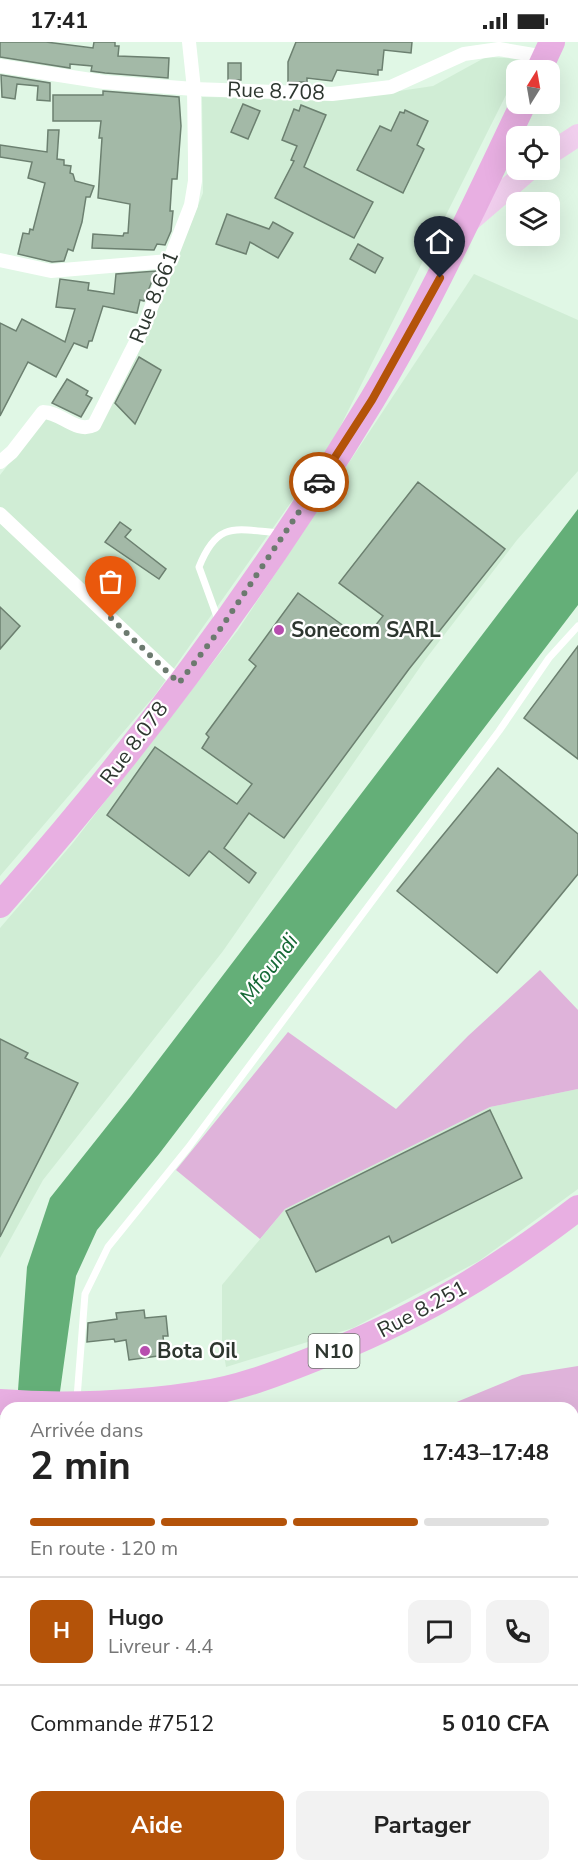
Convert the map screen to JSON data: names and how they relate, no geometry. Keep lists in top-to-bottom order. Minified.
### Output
{"streets":{"highway":["Rue 8.078","Rue 8.251","N10"],"street":["Rue 8.708","Rue 8.661"]},"crossings":[["Rue 8.708","Rue 8.661"]],"water":["Mfoundi"],"places":["Sonecom SARL","Bota Oil"],"north":"top","page":{"status":"17:41","heading":["2 min","Arrivée dans","17:43–17:48"],"panel":["Hugo","Livreur · 4.4","Commande #7512","5 010 CFA"],"bar":"En route · 120 m","round":"H","buttons":["Aide","Partager"]}}
